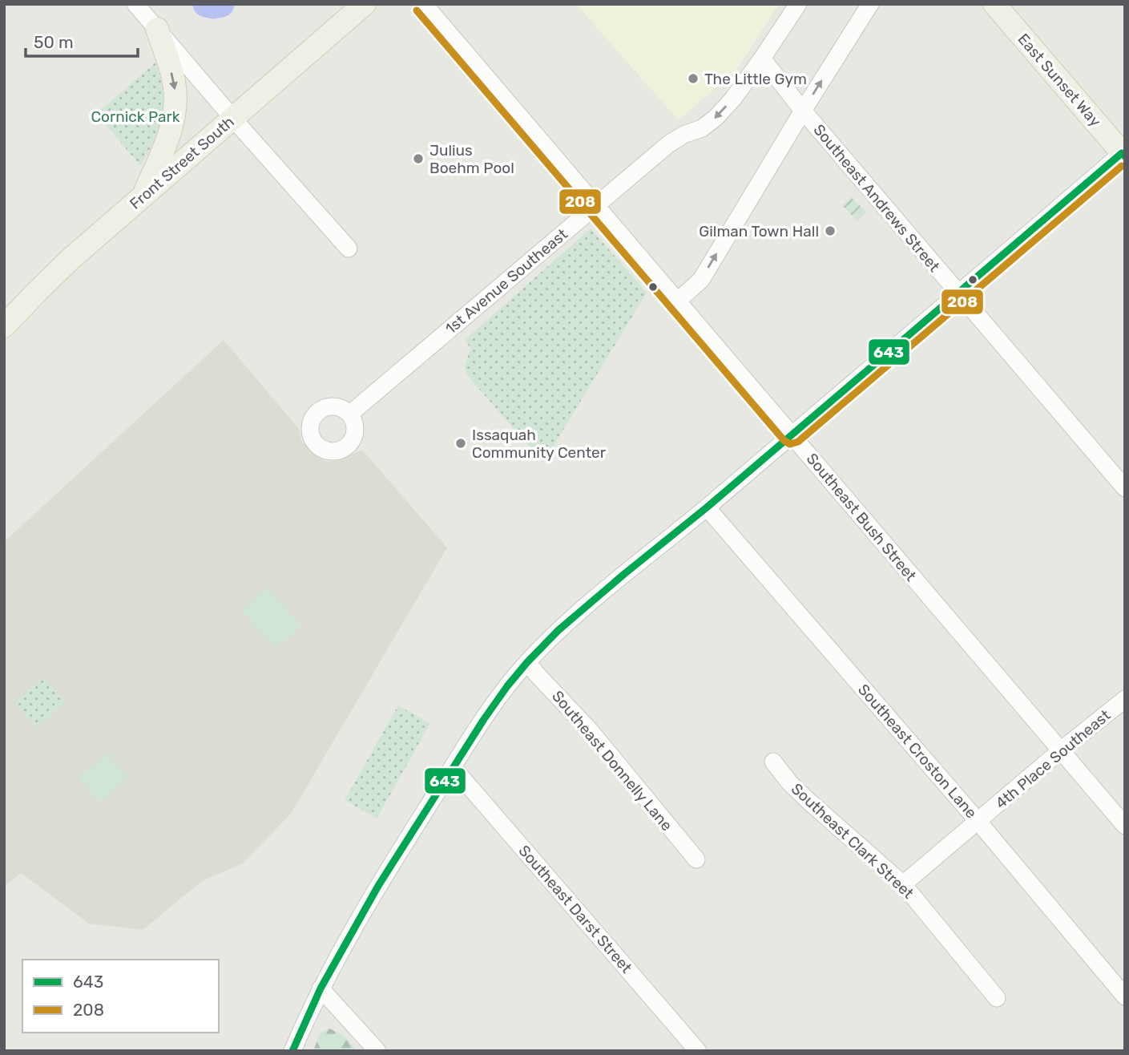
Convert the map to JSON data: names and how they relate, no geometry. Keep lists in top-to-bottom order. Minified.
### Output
{"streets":{"main road":["East Sunset Way","Front Street South"],"street":["Southeast Andrews Street","1st Avenue Southeast","Southeast Bush Street","Southeast Croston Lane","4th Place Southeast","Southeast Donnelly Lane","Southeast Clark Street","Southeast Darst Street"]},"crossings":[["Southeast Andrews Street","1st Avenue Southeast"],["1st Avenue Southeast","Southeast Bush Street"],["Southeast Bush Street","4th Place Southeast"],["Southeast Croston Lane","4th Place Southeast"],["4th Place Southeast","Southeast Clark Street"]],"parks":["Cornick Park"],"places":["The Little Gym","Julius Boehm Pool","Gilman Town Hall","Issaquah Community Center"],"lines":["transit line 208","transit line 643"],"legend":["643","208"],"scale_bar":"50 m"}
